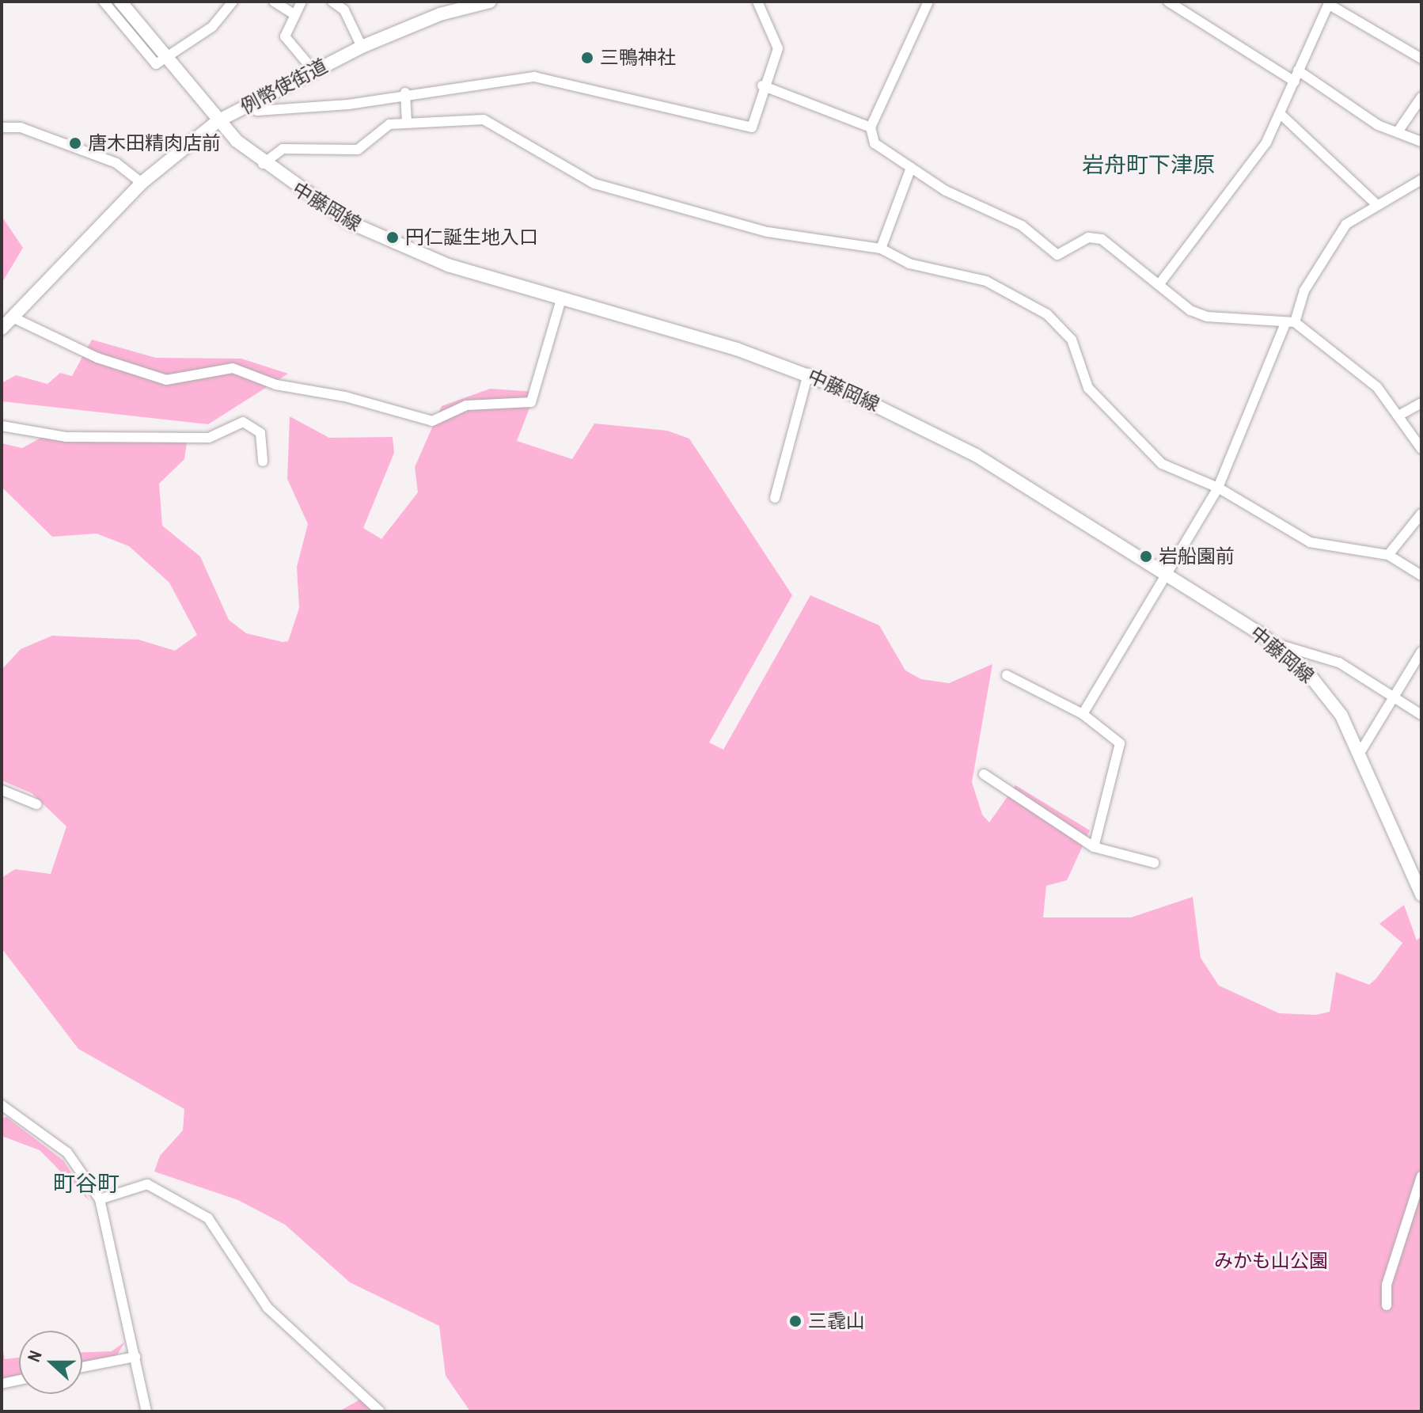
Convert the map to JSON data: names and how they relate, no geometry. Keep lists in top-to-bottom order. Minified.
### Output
{"streets":{"main road":["例幣使街道","中藤岡線"]},"crossings":[["例幣使街道","中藤岡線"]],"districts":["岩舟町下津原","町谷町"],"parks":["みかも山公園"],"places":["三鴨神社","唐木田精肉店前","円仁誕生地入口","岩船園前","三毳山"],"north":"left"}
